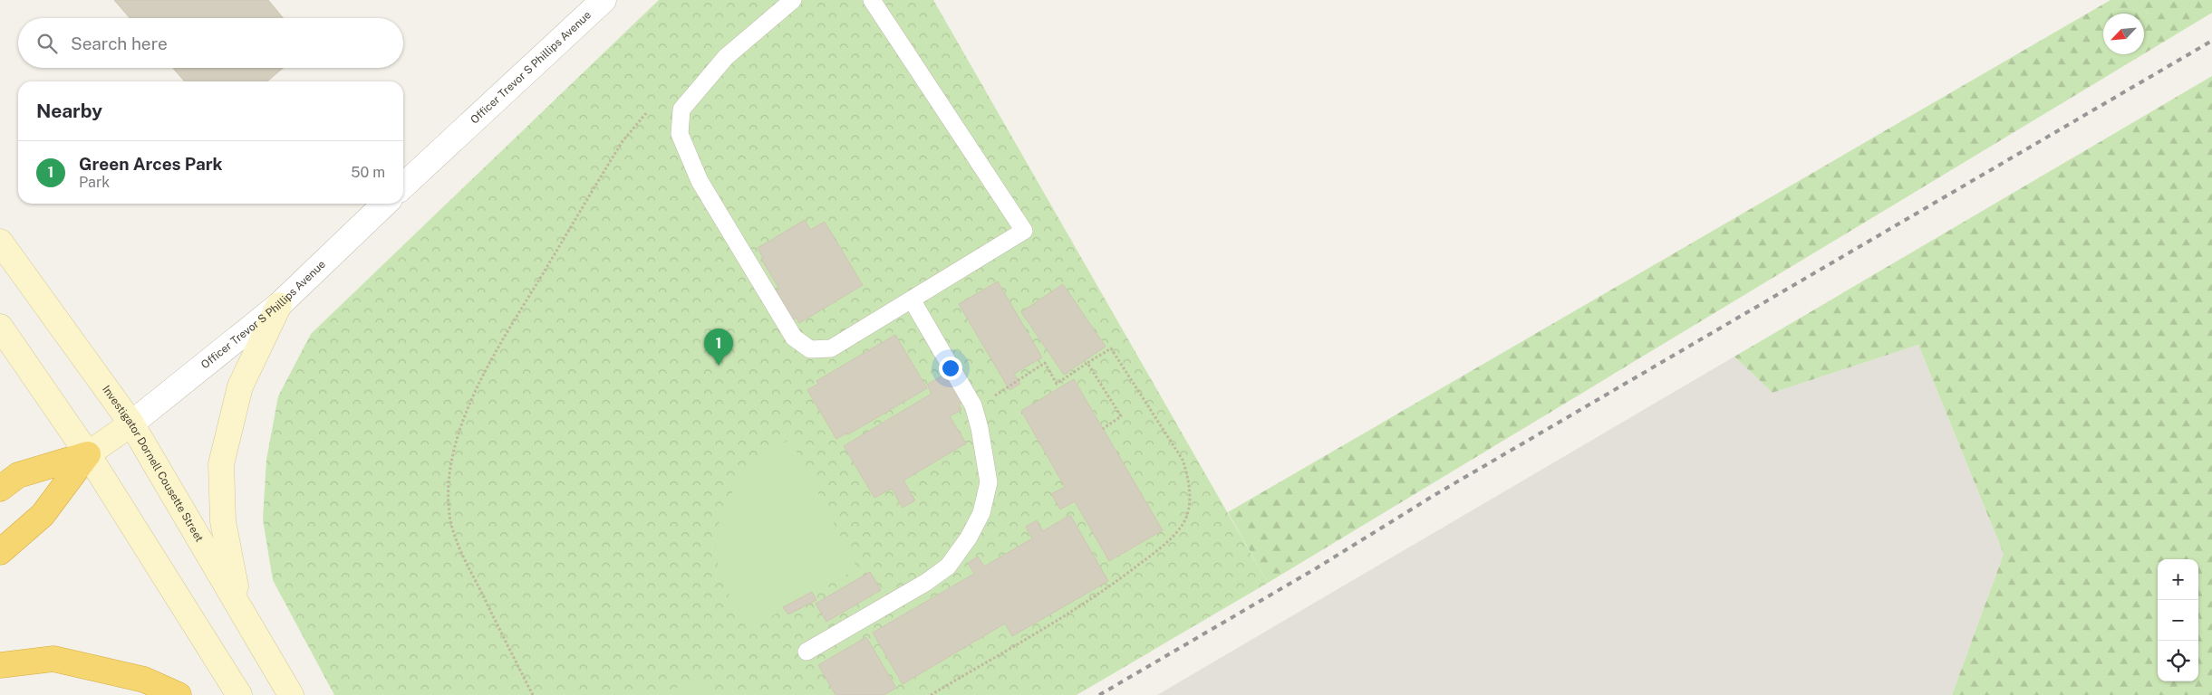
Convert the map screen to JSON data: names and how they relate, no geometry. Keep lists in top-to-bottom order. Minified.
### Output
{"streets":{"main road":["Investigator Dornell Cousette Street"],"street":["Officer Trevor S Phillips Avenue"]},"crossings":[["Officer Trevor S Phillips Avenue","Investigator Dornell Cousette Street"]],"north":"bottom left","page":{"search":"Search here","heading":"Nearby","list":[{"mark":"1","name":"Green Arces Park","note":"Park","value":"50 m"}],"pins":"1","map_buttons":["+","−"]}}
